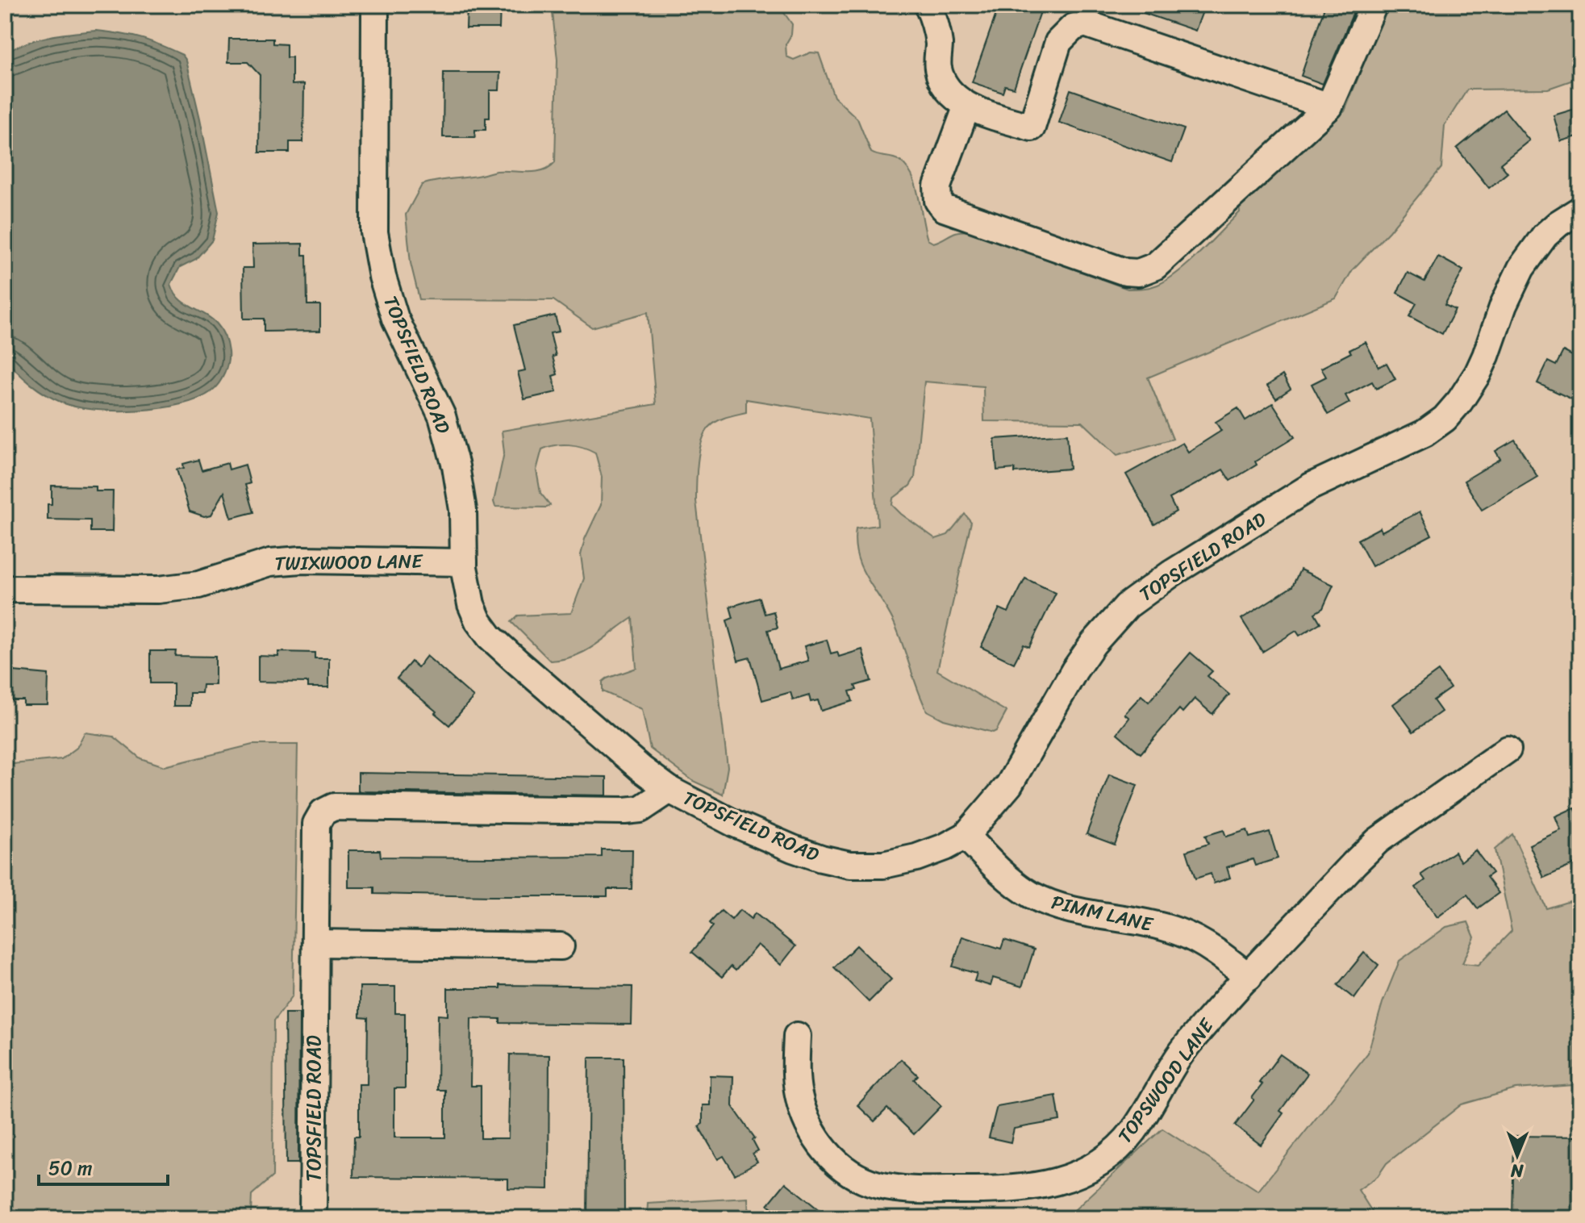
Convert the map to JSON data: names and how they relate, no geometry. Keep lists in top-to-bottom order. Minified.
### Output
{"streets":{"street":["TOPSFIELD ROAD","TWIXWOOD LANE","PIMM LANE","TOPSWOOD LANE"]},"crossings":[["TOPSFIELD ROAD","TWIXWOOD LANE"],["TOPSFIELD ROAD","PIMM LANE"],["PIMM LANE","TOPSWOOD LANE"]],"scale_bar":"50 m","north":"bottom"}
